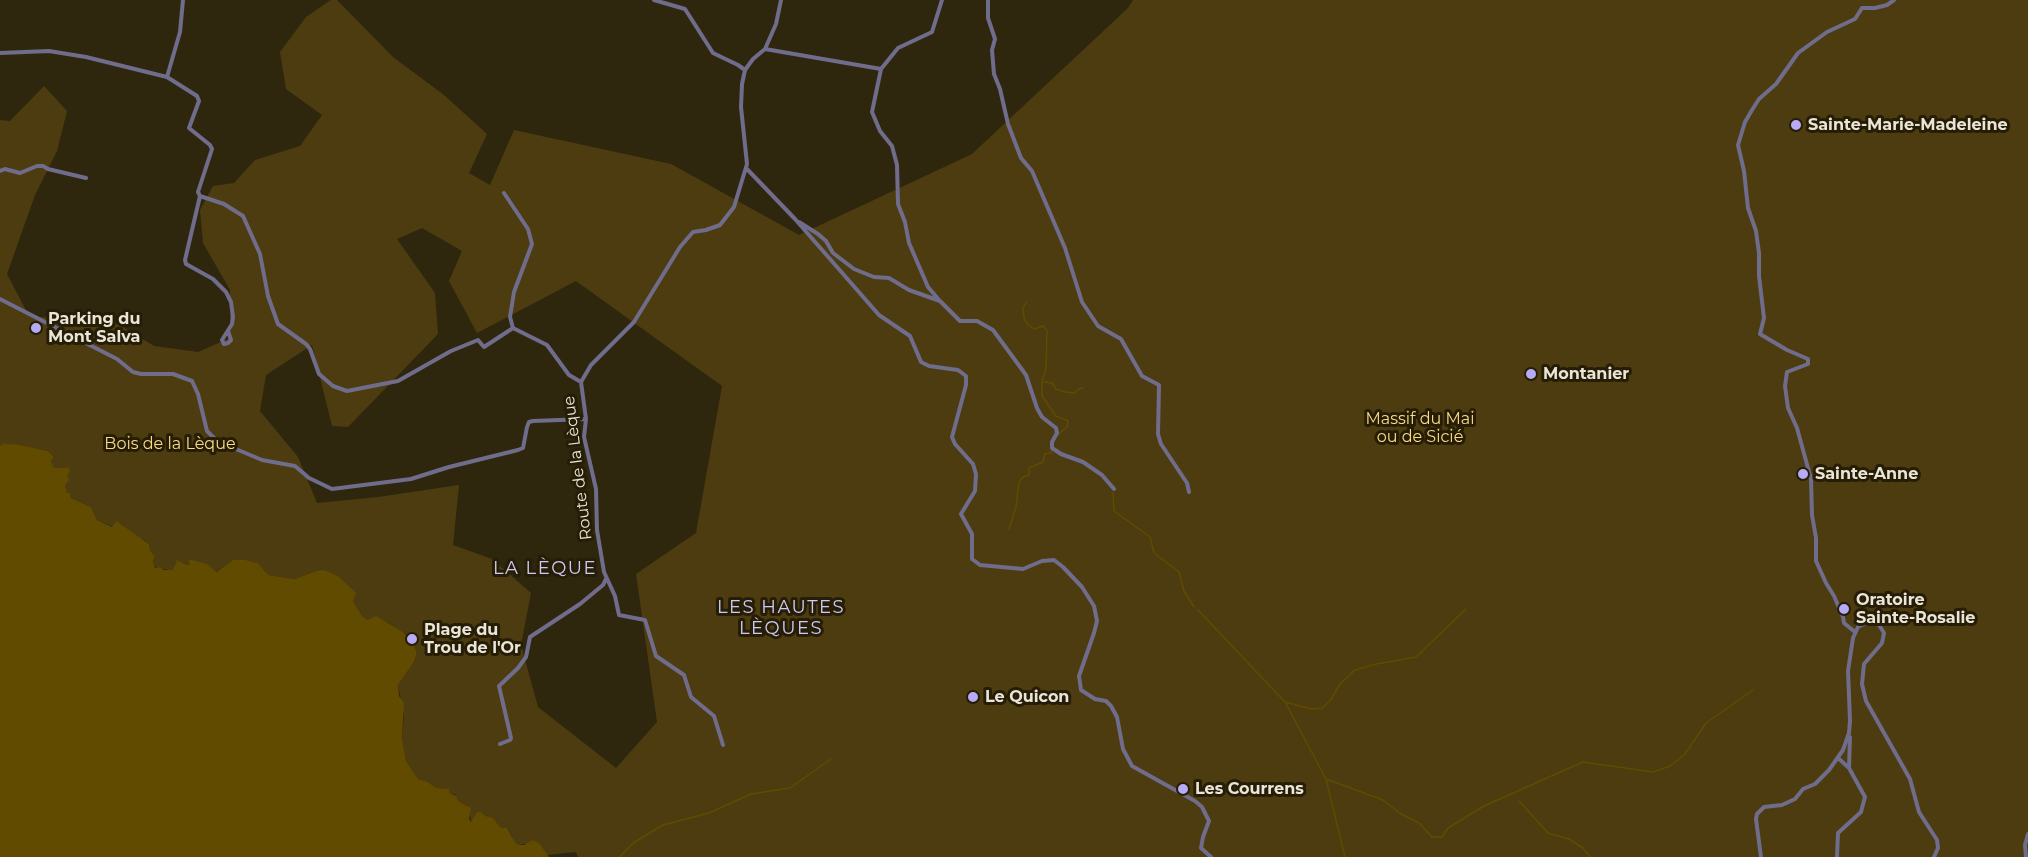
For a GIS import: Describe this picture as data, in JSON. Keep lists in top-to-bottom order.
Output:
{
  "streets": {
    "street": ["Route de la Lèque"]
  },
  "districts": ["LA LÈQUE", "LES HAUTES LÈQUES"],
  "parks": ["Massif du Mai ou de Sicié", "Bois de la Lèque"],
  "places": [
    "Sainte-Marie-Madeleine",
    "Parking du Mont Salva",
    "Montanier",
    "Sainte-Anne",
    "Oratoire Sainte-Rosalie",
    "Plage du Trou de l'Or",
    "Le Quicon",
    "Les Courrens"
  ]
}
